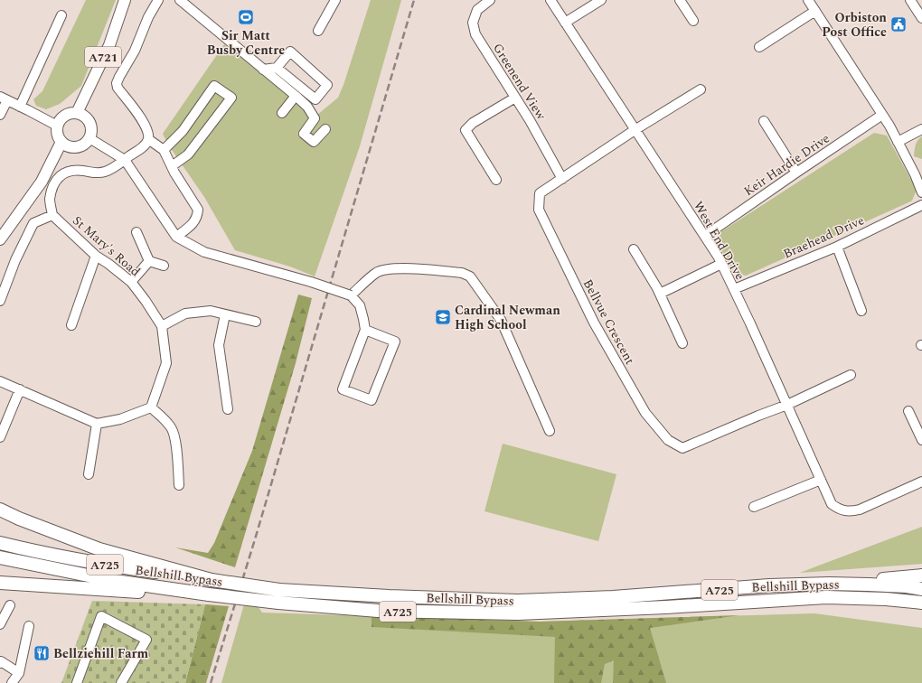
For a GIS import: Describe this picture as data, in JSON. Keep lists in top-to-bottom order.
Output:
{
  "streets": {
    "highway": ["A725", "Bellshill Bypass"],
    "main road": ["A721"],
    "street": [
      "Greenend View",
      "Keir Hardie Drive",
      "Braehead Drive",
      "West End Drive",
      "St Mary's Road",
      "Bellvue Crescent"
    ]
  },
  "crossings": [
    ["Greenend View", "Bellvue Crescent"],
    ["Keir Hardie Drive", "West End Drive"],
    ["Braehead Drive", "West End Drive"],
    ["West End Drive", "Bellvue Crescent"]
  ],
  "places": {
    "sports": ["Sir Matt Busby Centre"],
    "public building": ["Orbiston Post Office"],
    "school or university": ["Cardinal Newman High School"],
    "restaurant": ["Bellziehill Farm"]
  }
}
